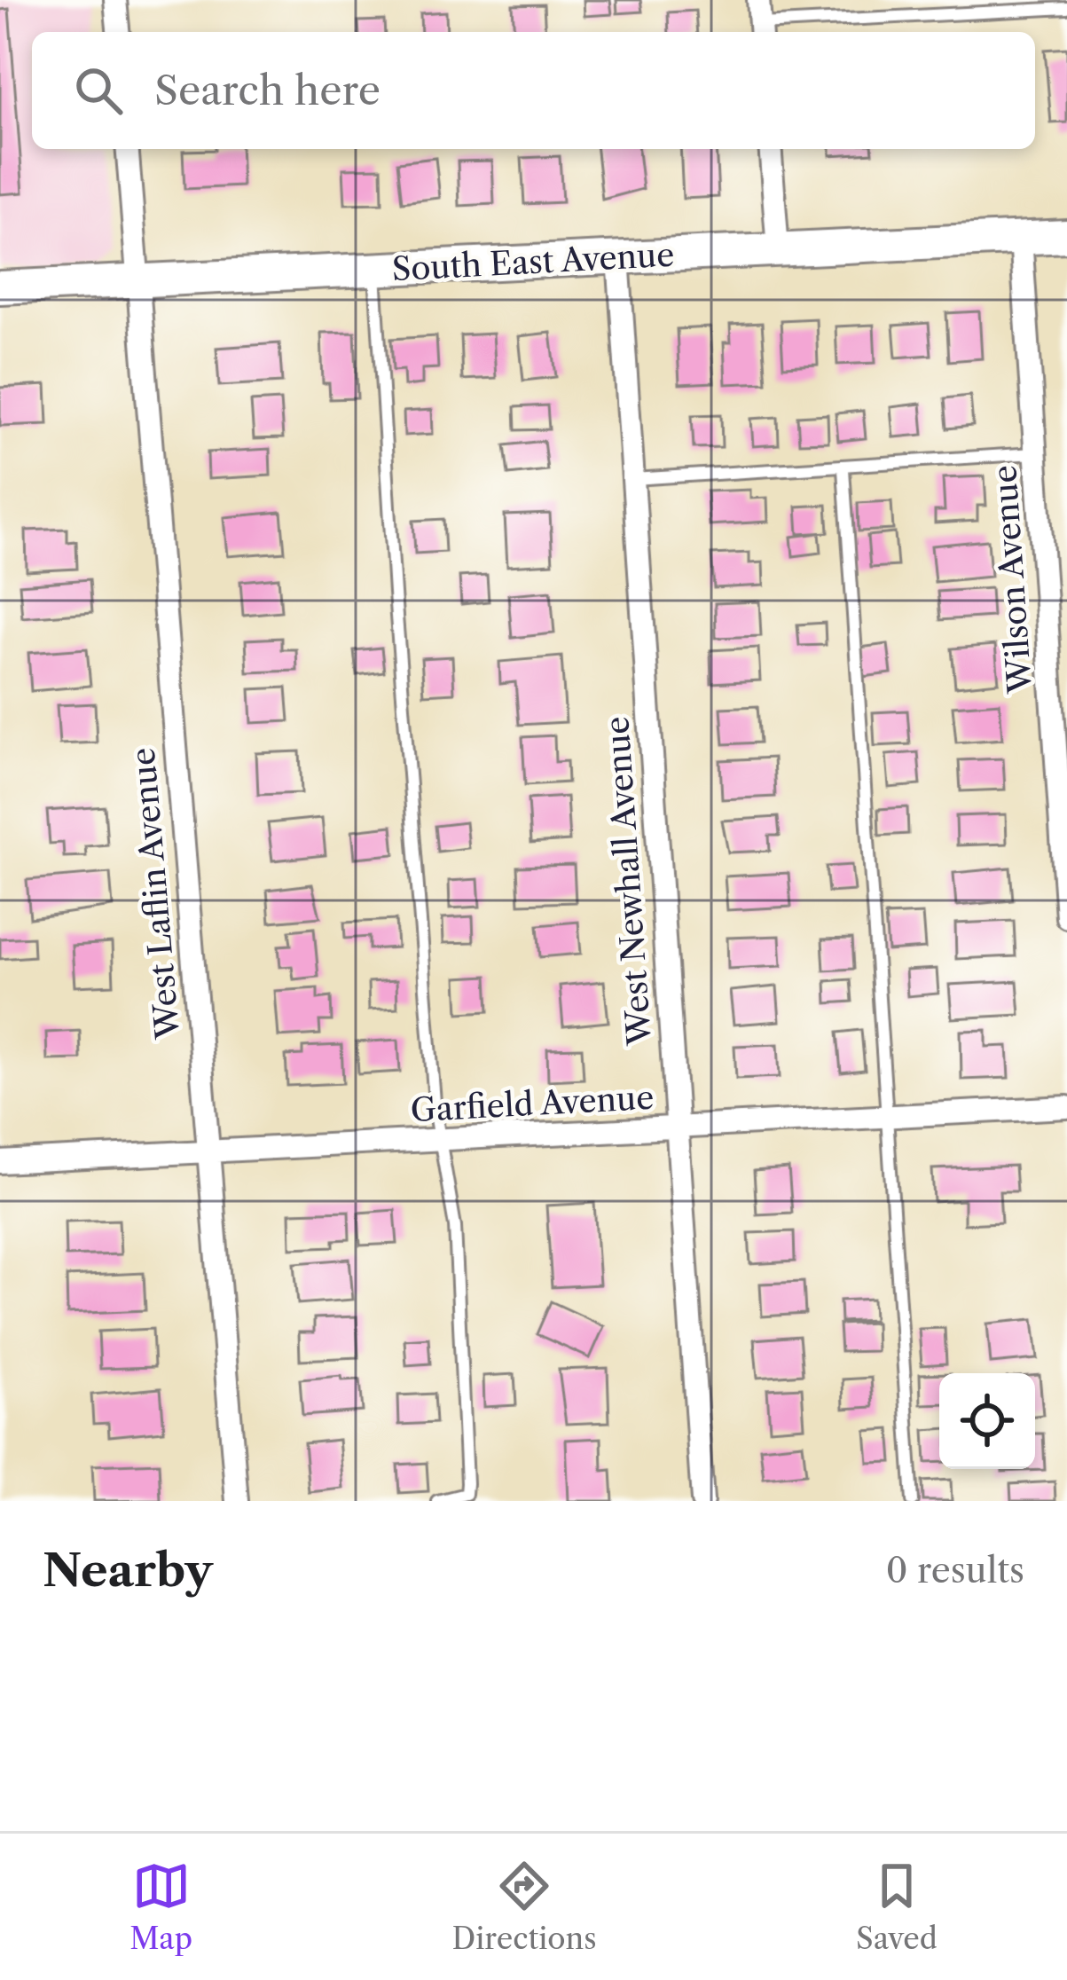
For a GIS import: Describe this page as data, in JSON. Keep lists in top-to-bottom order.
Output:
{
  "streets": {
    "main road": ["South East Avenue"],
    "street": [
      "Wilson Avenue",
      "West Newhall Avenue",
      "West Laflin Avenue",
      "Garfield Avenue"
    ]
  },
  "crossings": [
    ["South East Avenue", "Wilson Avenue"],
    ["South East Avenue", "West Newhall Avenue"],
    ["South East Avenue", "West Laflin Avenue"],
    ["West Newhall Avenue", "Garfield Avenue"],
    ["West Laflin Avenue", "Garfield Avenue"]
  ],
  "page": {
    "search": "Search here",
    "heading": ["Nearby", "0 results"],
    "nav": ["Map", "Directions", "Saved"]
  }
}
